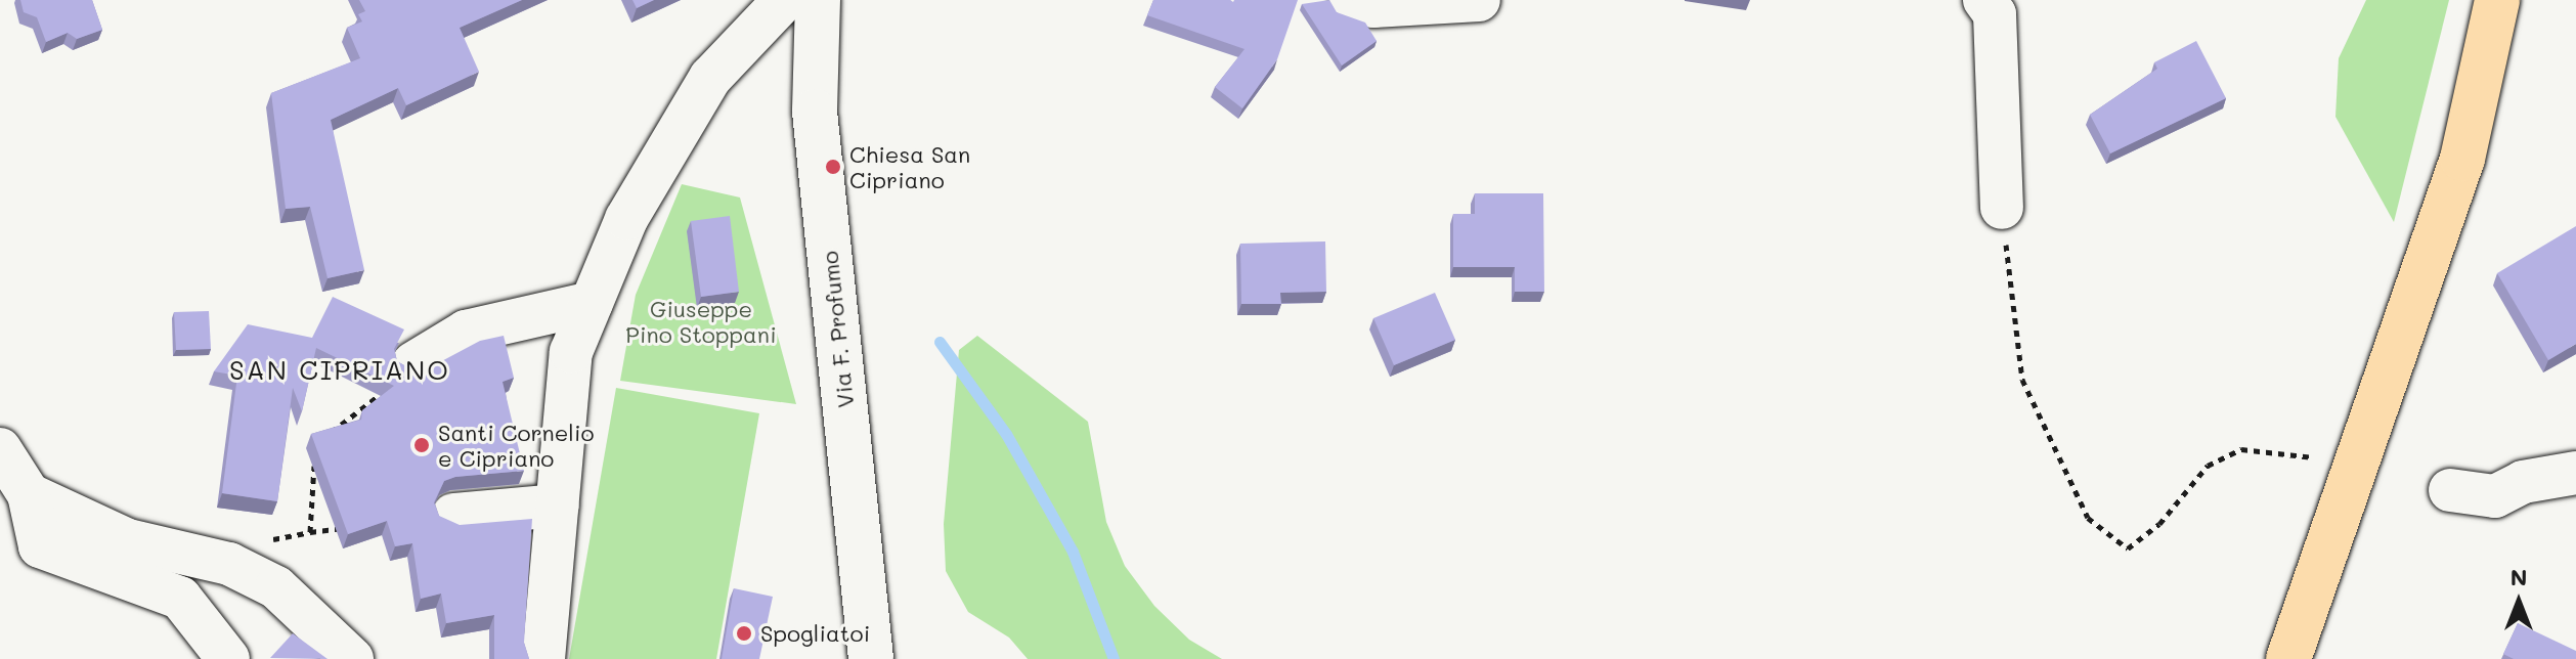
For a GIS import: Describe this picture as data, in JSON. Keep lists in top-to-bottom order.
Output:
{
  "streets": {
    "street": ["Via F. Profumo"]
  },
  "districts": ["SAN CIPRIANO"],
  "parks": ["Giuseppe Pino Stoppani"],
  "places": ["Chiesa San Cipriano", "Santi Cornelio e Cipriano", "Spogliatoi"],
  "north": "top"
}
